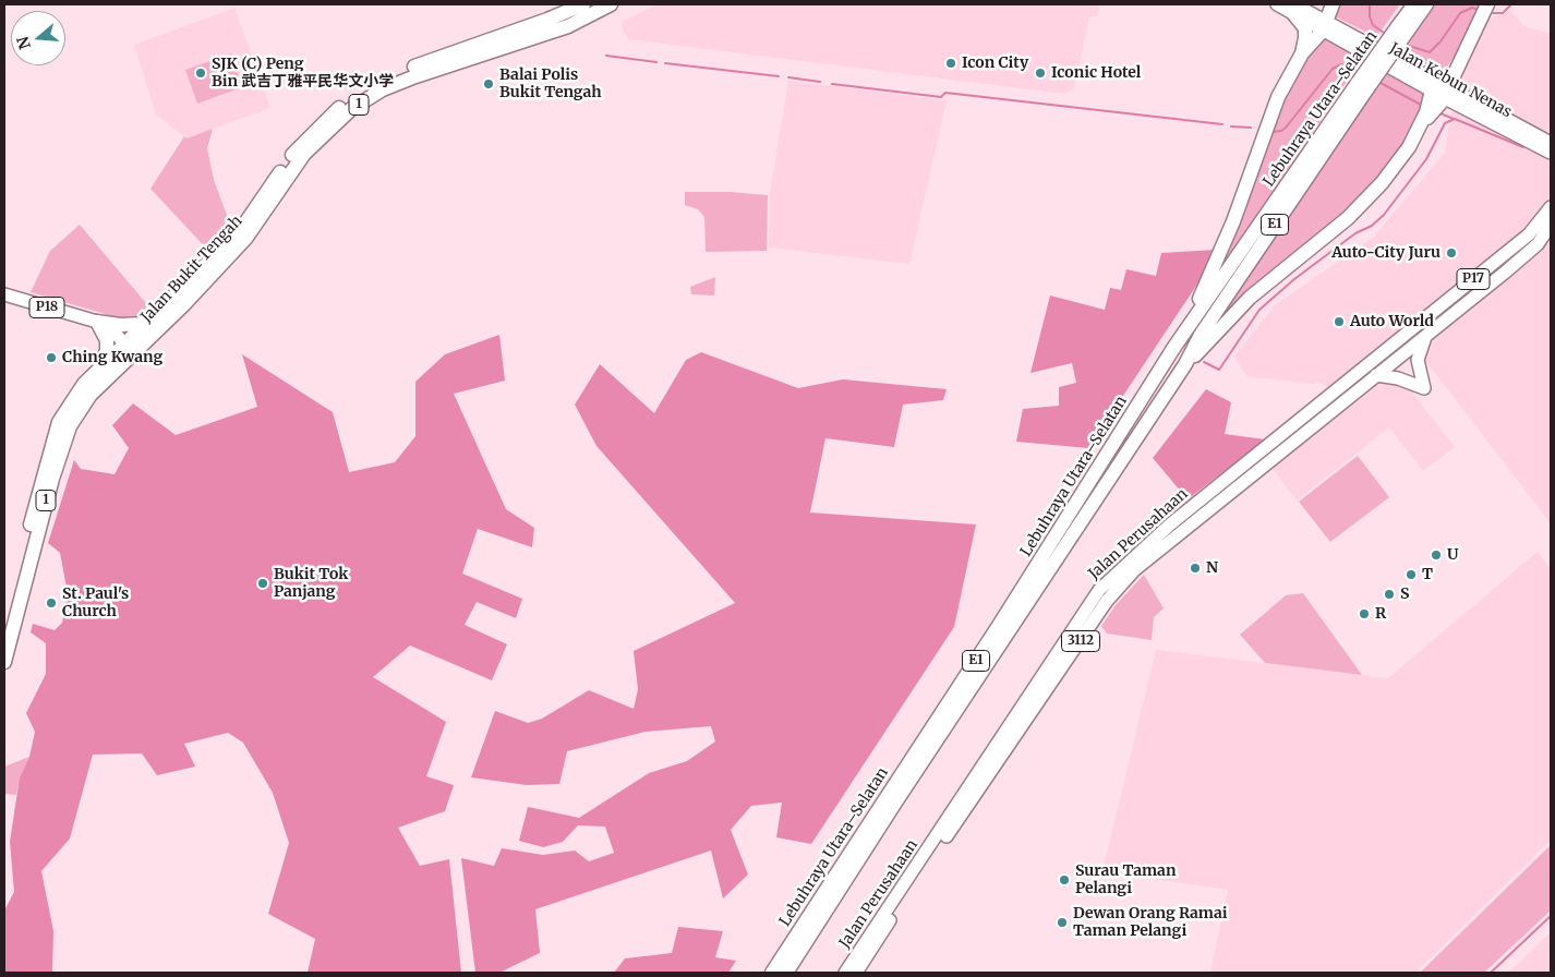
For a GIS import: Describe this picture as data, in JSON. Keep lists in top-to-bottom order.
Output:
{
  "streets": {
    "highway": [
      "1",
      "Lebuhraya Utara–Selatan",
      "E1",
      "Jalan Bukit Tengah"
    ],
    "main road": [
      "Jalan Kebun Nenas",
      "P17",
      "P18",
      "Jalan Perusahaan",
      "3112"
    ]
  },
  "crossings": [
    ["Jalan Bukit Tengah", "P18"]
  ],
  "places": [
    "Icon City",
    "SJK (C) Peng Bin 武吉丁雅平民华文小学",
    "Iconic Hotel",
    "Balai Polis Bukit Tengah",
    "Auto-City Juru",
    "Auto World",
    "Ching Kwang",
    "U",
    "N",
    "T",
    "Bukit Tok Panjang",
    "S",
    "St. Paul's Church",
    "R",
    "Surau Taman Pelangi",
    "Dewan Orang Ramai Taman Pelangi"
  ],
  "north": "left"
}
